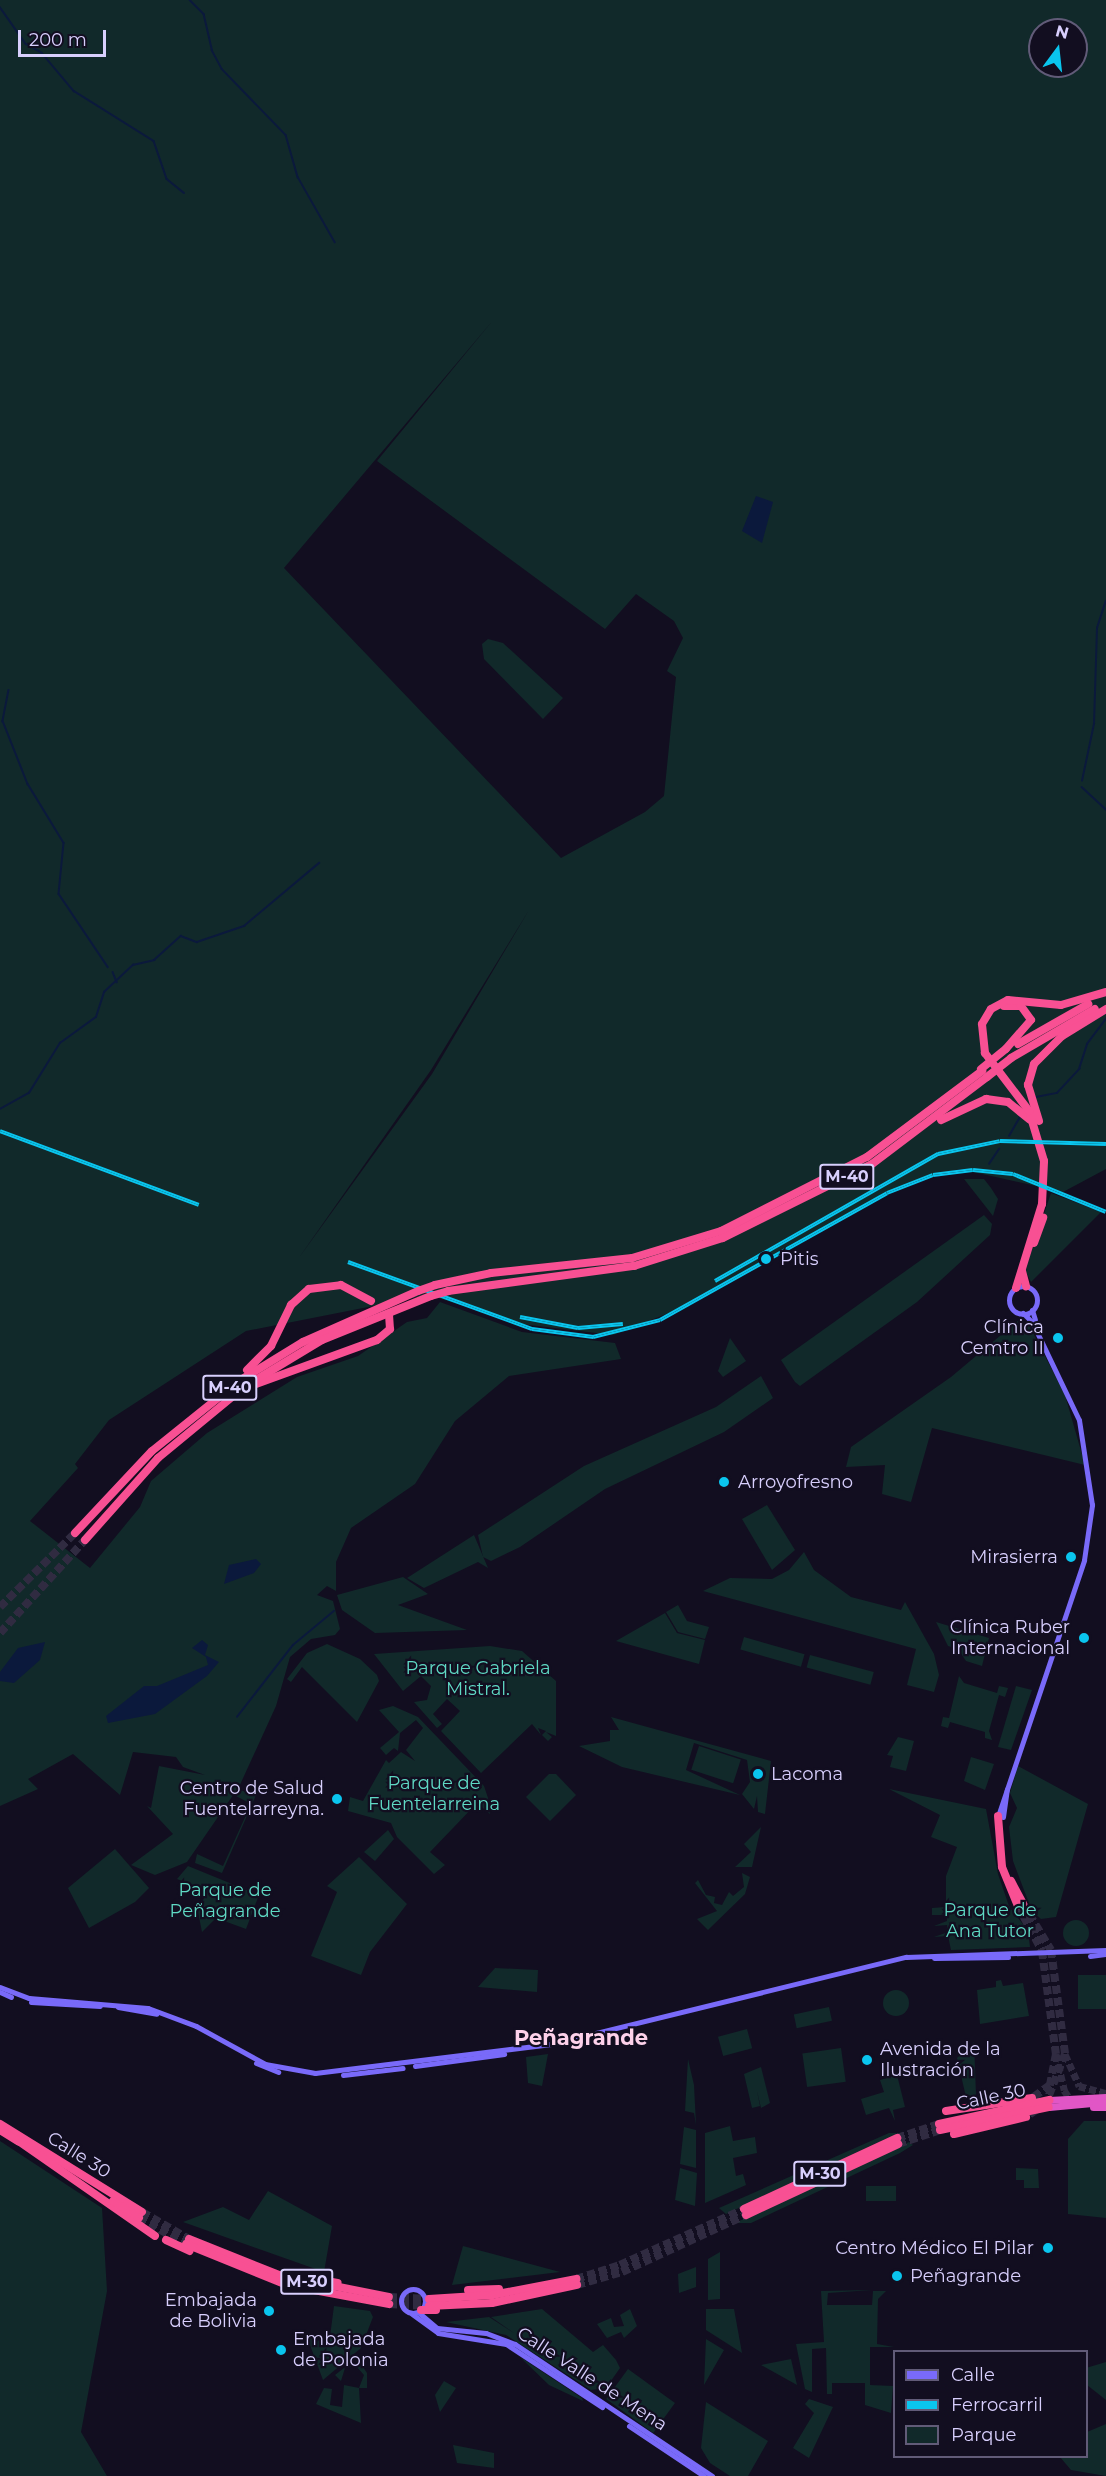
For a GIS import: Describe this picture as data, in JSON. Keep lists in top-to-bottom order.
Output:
{
  "streets": {
    "highway": ["M-40", "Calle 30", "M-30"],
    "main road": ["Calle Valle de Mena"]
  },
  "districts": ["Peñagrande"],
  "parks": [
    "Parque Gabriela Mistral.",
    "Parque de Fuentelarreina",
    "Parque de Peñagrande",
    "Parque de Ana Tutor"
  ],
  "places": [
    "Pitis",
    "Clínica Cemtro II",
    "Arroyofresno",
    "Mirasierra",
    "Clínica Ruber Internacional",
    "Lacoma",
    "Centro de Salud Fuentelarreyna.",
    "Avenida de la Ilustración",
    "Centro Médico El Pilar",
    "Peñagrande",
    "Embajada de Bolivia",
    "Embajada de Polonia"
  ],
  "legend": ["Calle", "Ferrocarril", "Parque"],
  "scale_bar": "200 m",
  "north": "top"
}
